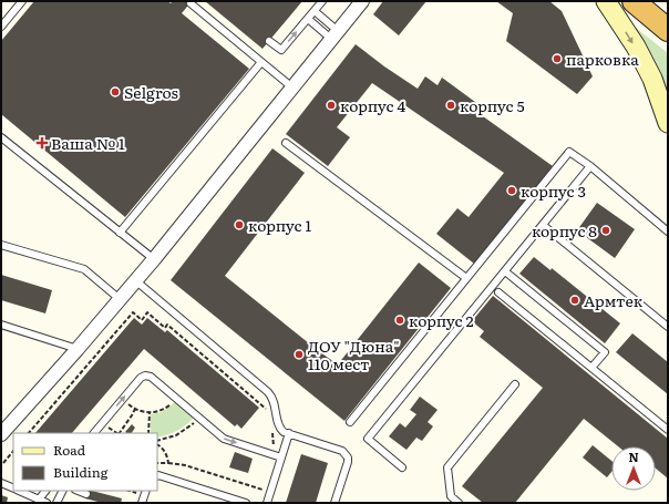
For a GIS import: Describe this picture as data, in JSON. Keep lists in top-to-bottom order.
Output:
{
  "places": {
    "other": [
      "парковка",
      "Selgros",
      "корпус 4",
      "корпус 5",
      "корпус 3",
      "корпус 1",
      "корпус 8",
      "Армтек",
      "корпус 2",
      "ДОУ \"Дюна\" 110 мест"
    ],
    "health": ["Ваша № 1"]
  },
  "legend": ["Road", "Building"],
  "north": "top"
}
